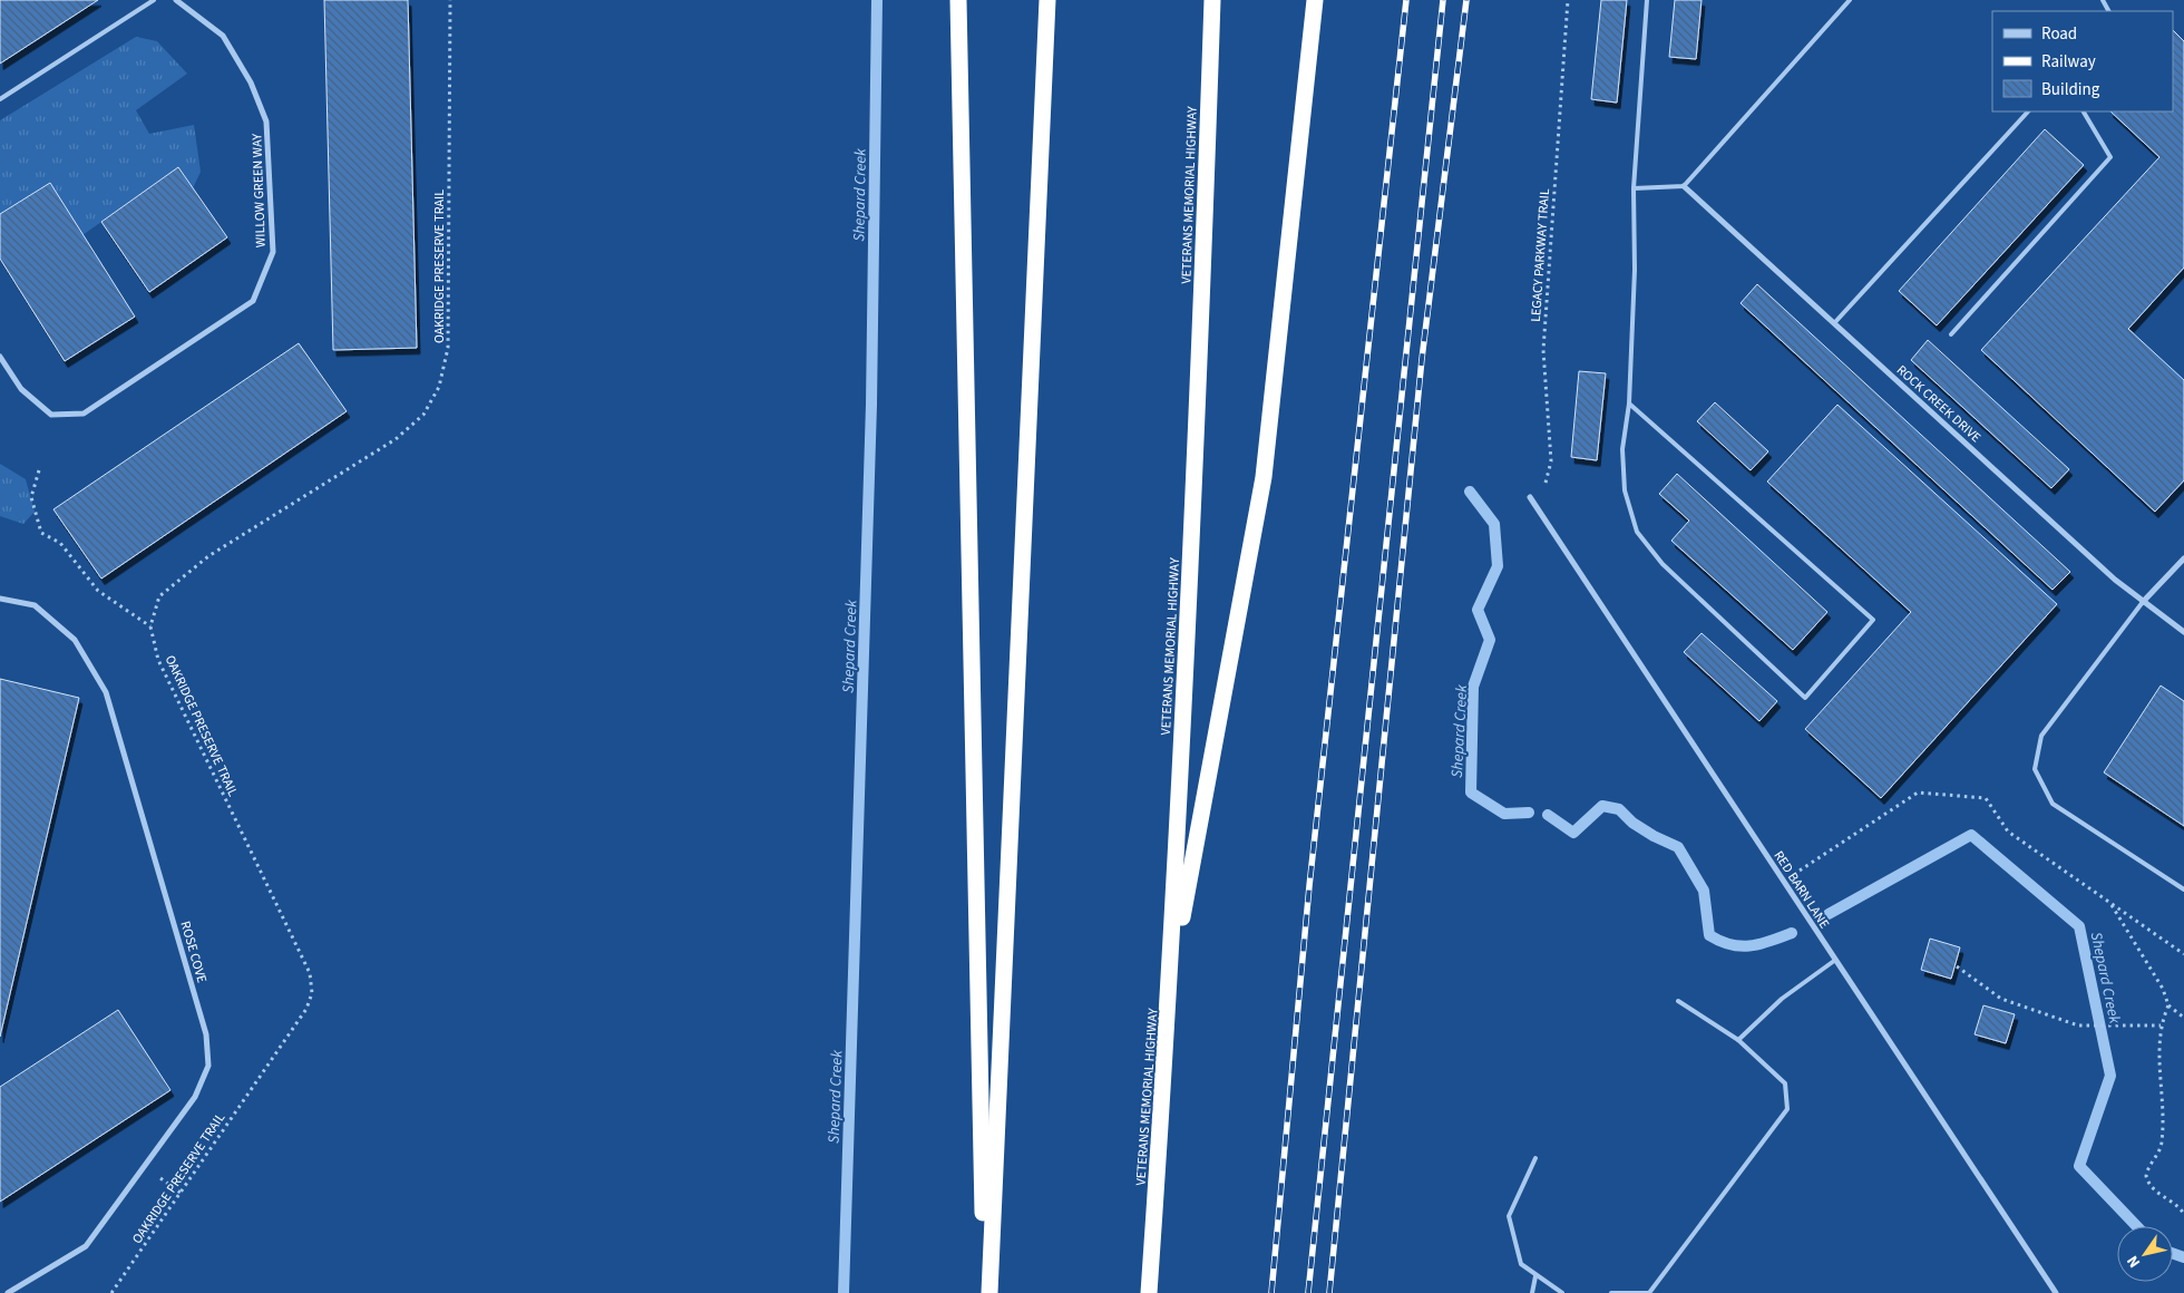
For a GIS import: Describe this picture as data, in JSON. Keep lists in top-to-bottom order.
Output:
{
  "streets": {
    "highway": ["VETERANS MEMORIAL HIGHWAY"],
    "street": [
      "WILLOW GREEN WAY",
      "ROCK CREEK DRIVE",
      "RED BARN LANE",
      "ROSE COVE"
    ],
    "path": ["LEGACY PARKWAY TRAIL", "OAKRIDGE PRESERVE TRAIL"]
  },
  "crossings": [
    ["LEGACY PARKWAY TRAIL", "RED BARN LANE"]
  ],
  "water": ["Shepard Creek"],
  "legend": ["Road", "Railway", "Building"],
  "north": "bottom left"
}
